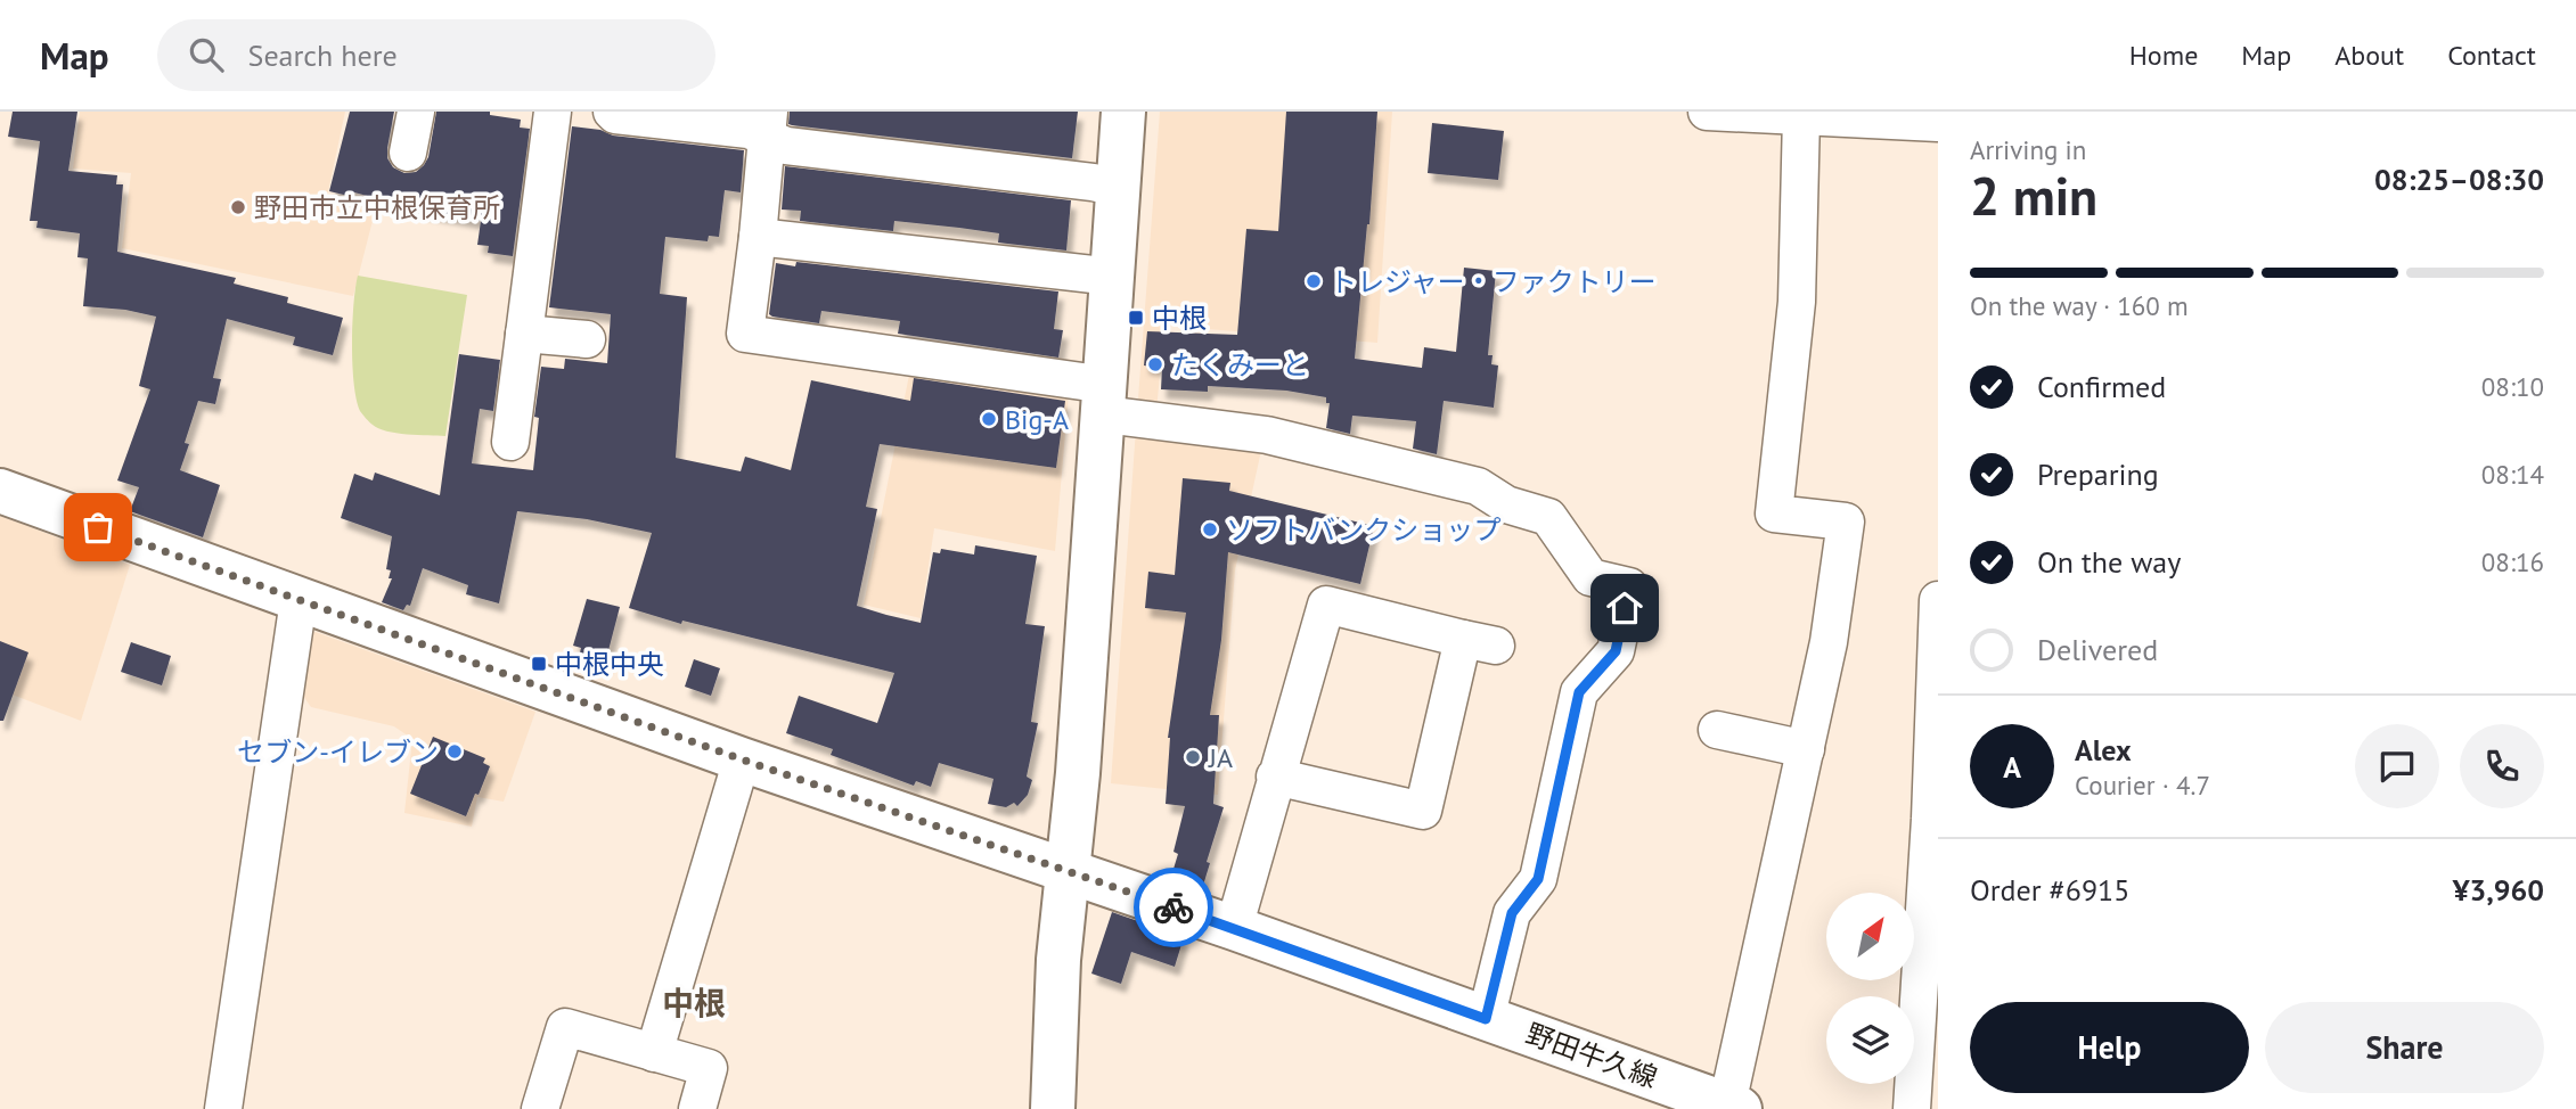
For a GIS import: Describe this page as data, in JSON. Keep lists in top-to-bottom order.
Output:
{
  "streets": {
    "main road": ["野田牛久線"]
  },
  "districts": ["中根"],
  "places": {
    "other": [
      "野田市立中根保育所",
      "トレジャー・ファクトリー",
      "たくみーと",
      "Big-A",
      "ソフトバンクショップ",
      "セブン-イレブン",
      "JA"
    ],
    "transit": ["中根", "中根中央"]
  },
  "north": "top right",
  "page": {
    "header": "Map",
    "search": "Search here",
    "nav": [
      "Home",
      "Map",
      "About",
      "Contact"
    ],
    "heading": ["2 min", "Arriving in", "08:25–08:30"],
    "panel": [
      "Alex",
      "Courier · 4.7",
      "Order #6915",
      "¥3,960"
    ],
    "bar": "On the way · 160 m",
    "list": [
      ["Confirmed", "08:10"],
      ["Preparing", "08:14"],
      ["On the way", "08:16"],
      "Delivered"
    ],
    "round": "A",
    "buttons": ["Help", "Share"]
  }
}
